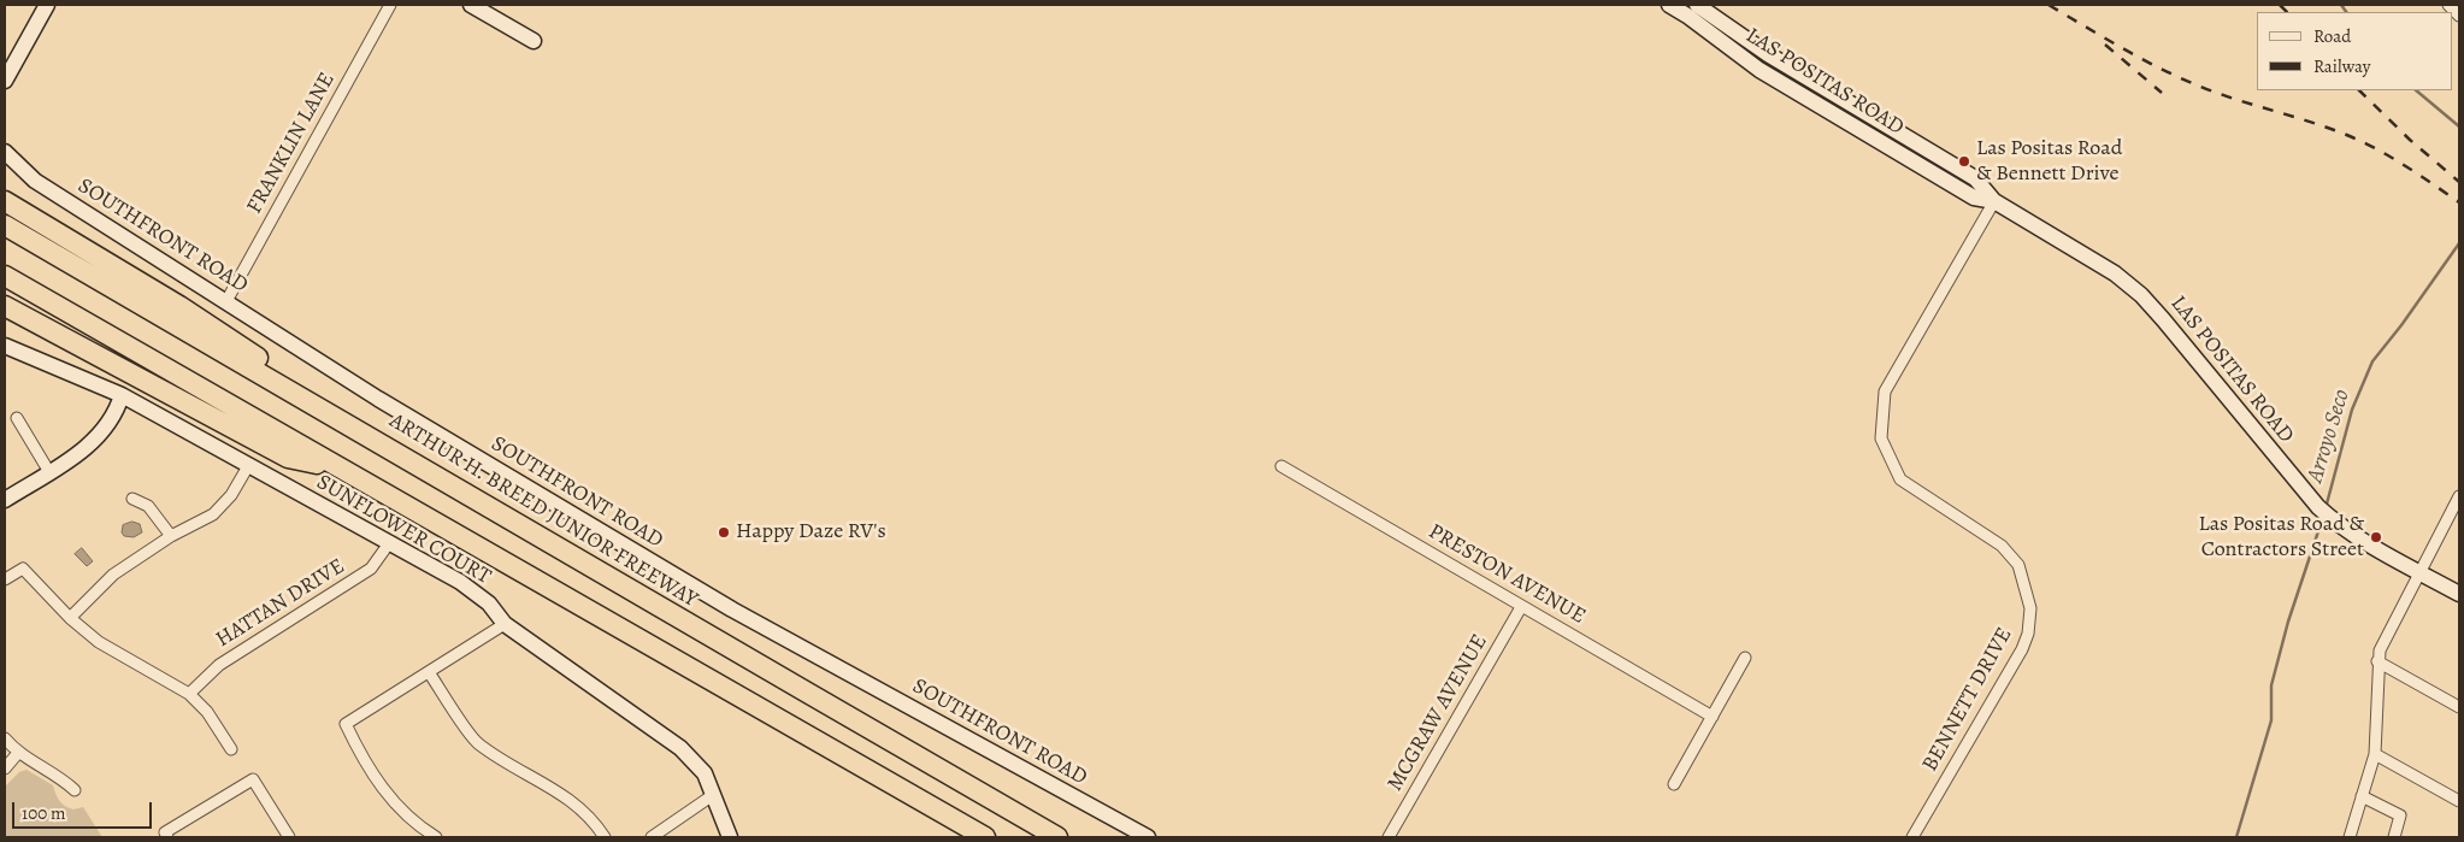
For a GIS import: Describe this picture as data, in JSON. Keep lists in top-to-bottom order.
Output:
{
  "streets": {
    "highway": ["ARTHUR H. BREED JUNIOR FREEWAY"],
    "street": [
      "LAS POSITAS ROAD",
      "FRANKLIN LANE",
      "SOUTHFRONT ROAD",
      "SUNFLOWER COURT",
      "PRESTON AVENUE",
      "HATTAN DRIVE",
      "BENNETT DRIVE",
      "MCGRAW AVENUE"
    ]
  },
  "crossings": [
    ["LAS POSITAS ROAD", "BENNETT DRIVE"],
    ["FRANKLIN LANE", "SOUTHFRONT ROAD"],
    ["SUNFLOWER COURT", "HATTAN DRIVE"],
    ["PRESTON AVENUE", "MCGRAW AVENUE"]
  ],
  "water": ["Arroyo Seco"],
  "places": ["Las Positas Road & Bennett Drive", "Happy Daze RV's", "Las Positas Road & Contractors Street"],
  "legend": ["Road", "Railway"],
  "scale_bar": "100 m"
}
